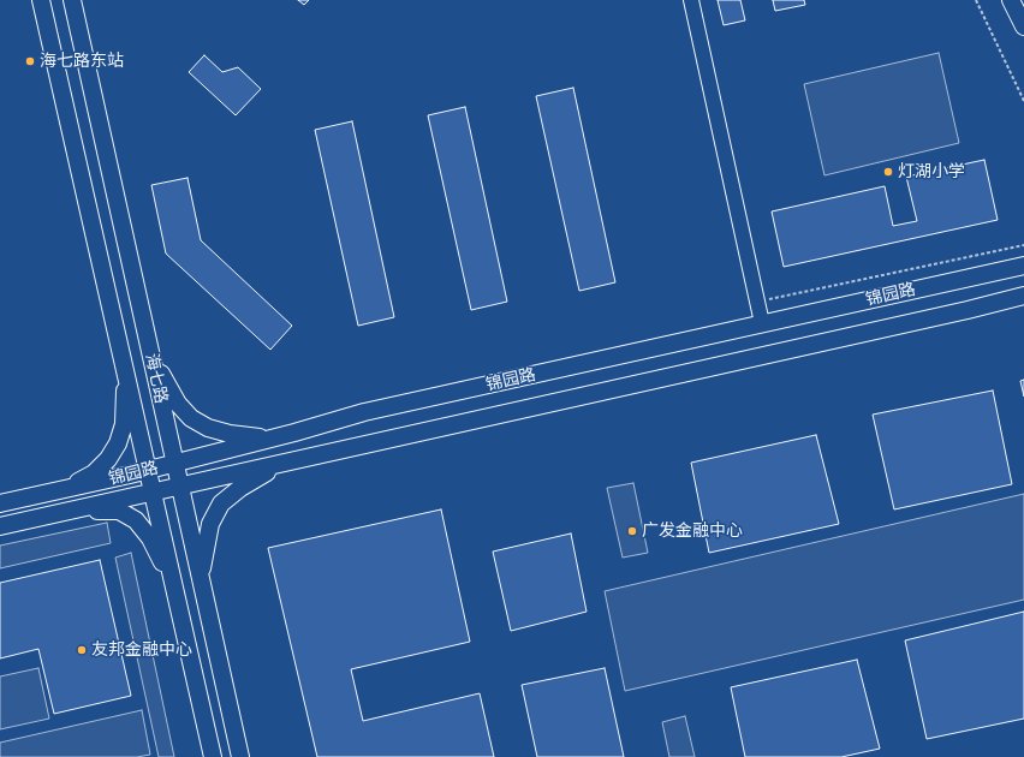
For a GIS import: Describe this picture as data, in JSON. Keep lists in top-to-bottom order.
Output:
{
  "streets": {
    "main road": ["锦园路", "海七路"]
  },
  "crossings": [
    ["锦园路", "海七路"]
  ],
  "places": [
    "海七路东站",
    "灯湖小学",
    "广发金融中心",
    "友邦金融中心"
  ]
}
